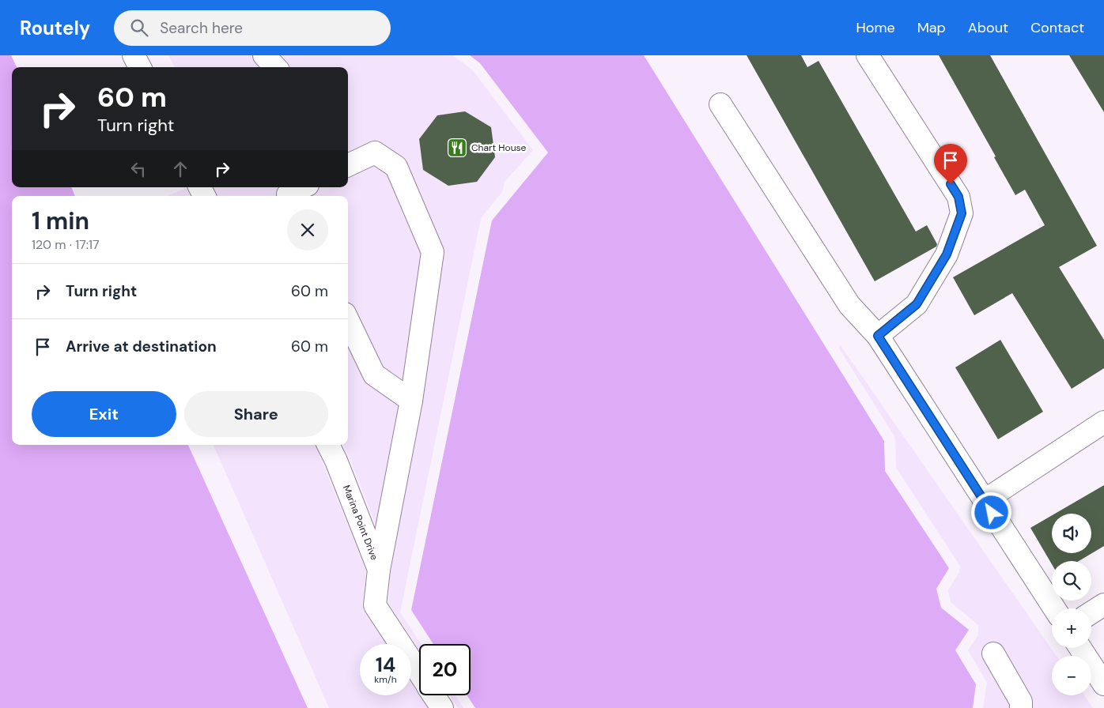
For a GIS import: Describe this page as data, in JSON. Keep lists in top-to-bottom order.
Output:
{
  "streets": {
    "street": ["Marina Point Drive"]
  },
  "places": {
    "restaurant": ["Chart House"]
  },
  "page": {
    "header": "Routely",
    "search": "Search here",
    "nav": [
      "Home",
      "Map",
      "About",
      "Contact"
    ],
    "turn": ["60 m", "Turn right"],
    "heading": ["1 min", "120 m · 17:17"],
    "list": [
      {
        "name": "Turn right",
        "value": "60 m"
      },
      {
        "name": "Arrive at destination",
        "value": "60 m"
      }
    ],
    "buttons": ["Exit", "Share"],
    "map_buttons": ["+", "−"],
    "speed": "14 km/h",
    "limit": "20"
  }
}
